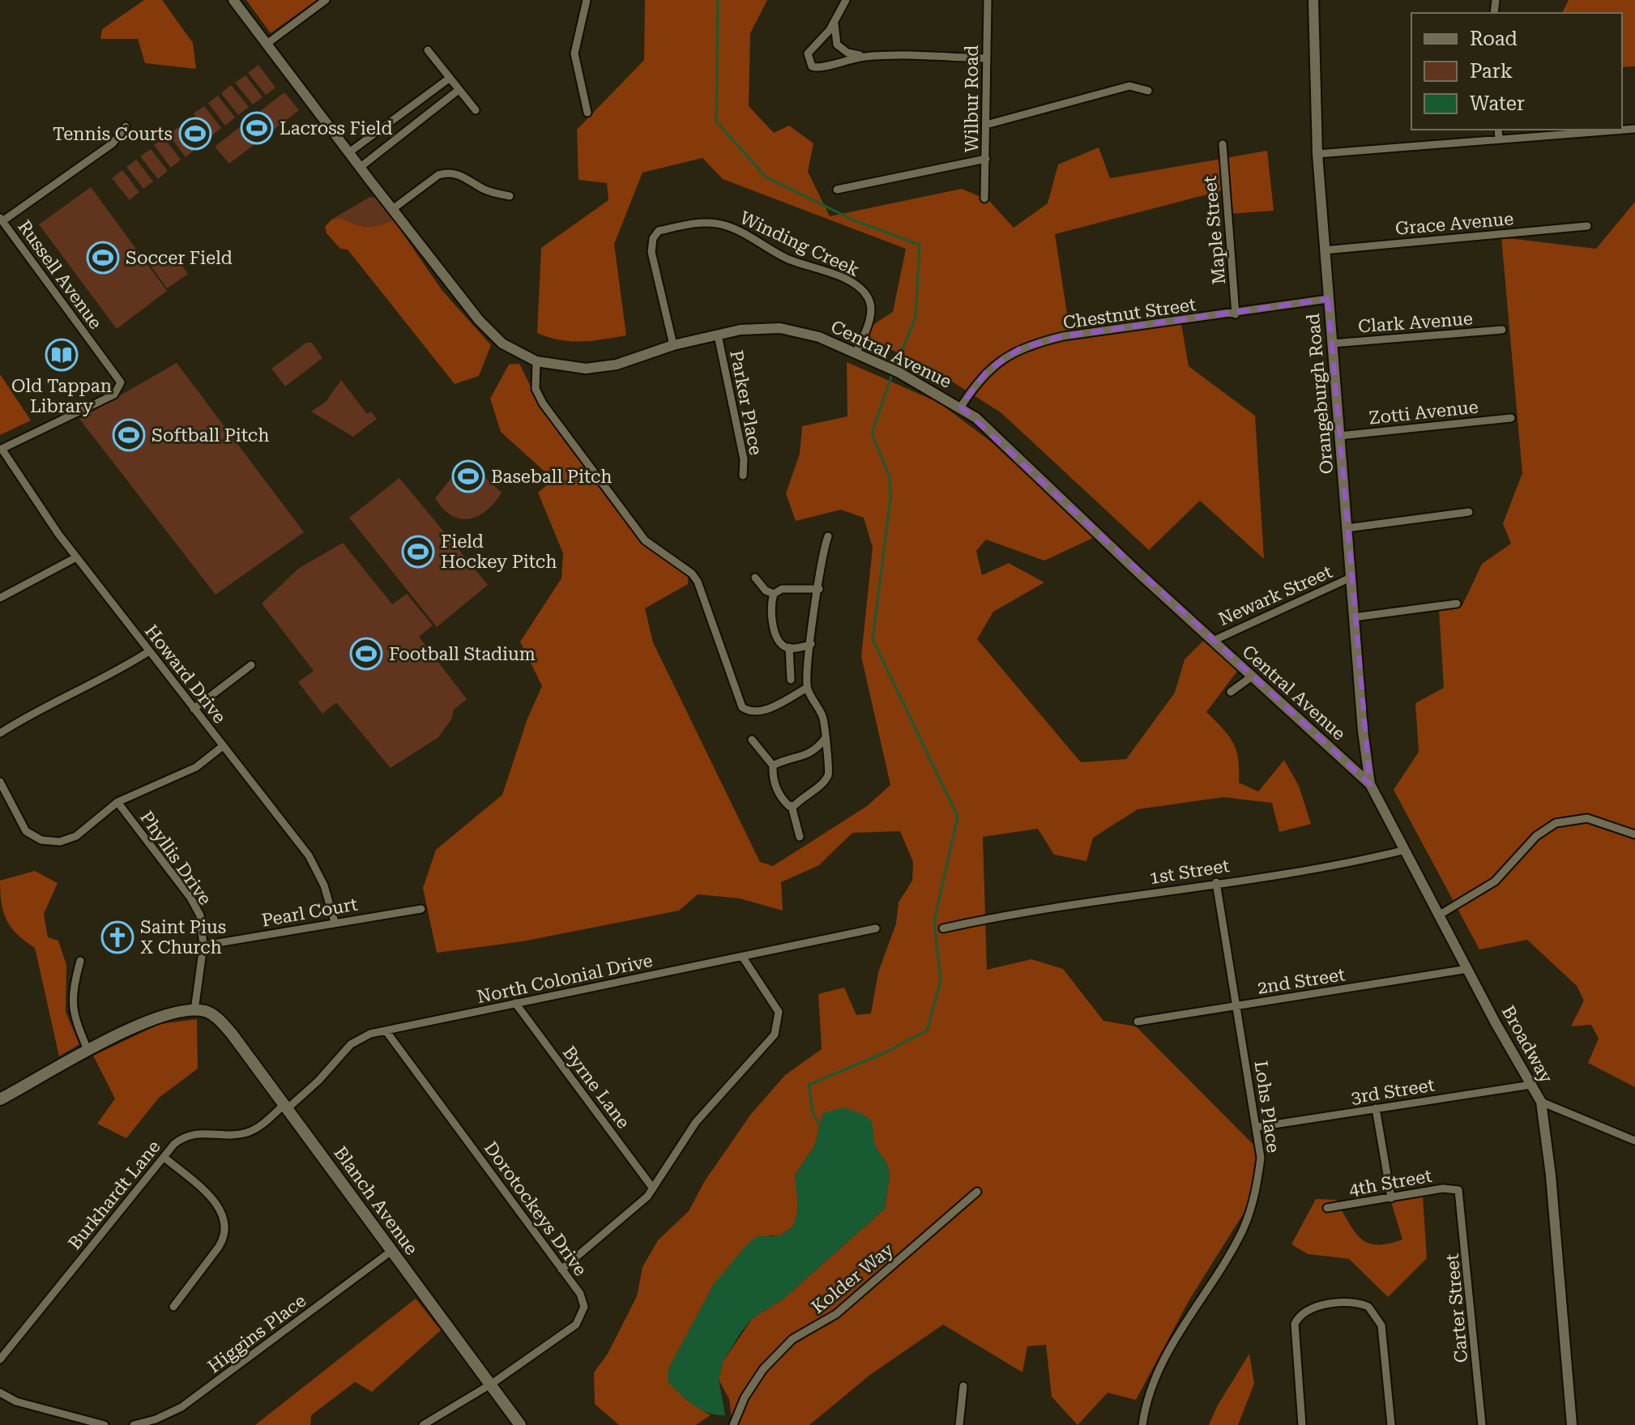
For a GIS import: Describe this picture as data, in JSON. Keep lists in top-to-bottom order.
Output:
{
  "streets": {
    "main road": ["Blanch Avenue"],
    "street": [
      "Wilbur Road",
      "Grace Avenue",
      "Maple Street",
      "Winding Creek",
      "Russell Avenue",
      "Chestnut Street",
      "Clark Avenue",
      "Central Avenue",
      "Orangeburgh Road",
      "Parker Place",
      "Zotti Avenue",
      "Newark Street",
      "Howard Drive",
      "Phyllis Drive",
      "1st Street",
      "Pearl Court",
      "North Colonial Drive",
      "2nd Street",
      "Broadway",
      "Byrne Lane",
      "3rd Street",
      "Lohs Place",
      "4th Street",
      "Burkhardt Lane",
      "Dorotockeys Drive",
      "Kolder Way",
      "Carter Street",
      "Higgins Place"
    ]
  },
  "crossings": [
    ["Grace Avenue", "Orangeburgh Road"],
    ["Maple Street", "Chestnut Street"],
    ["Winding Creek", "Central Avenue"],
    ["Russell Avenue", "Howard Drive"],
    ["Chestnut Street", "Central Avenue"],
    ["Chestnut Street", "Orangeburgh Road"],
    ["Clark Avenue", "Orangeburgh Road"],
    ["Central Avenue", "Orangeburgh Road"],
    ["Central Avenue", "Parker Place"],
    ["Central Avenue", "Newark Street"],
    ["Central Avenue", "Broadway"],
    ["Orangeburgh Road", "Zotti Avenue"],
    ["Orangeburgh Road", "Newark Street"],
    ["Orangeburgh Road", "Broadway"],
    ["Howard Drive", "Pearl Court"],
    ["Phyllis Drive", "Pearl Court"],
    ["Phyllis Drive", "Blanch Avenue"],
    ["1st Street", "Broadway"],
    ["1st Street", "Lohs Place"],
    ["North Colonial Drive", "Byrne Lane"],
    ["North Colonial Drive", "Burkhardt Lane"],
    ["North Colonial Drive", "Blanch Avenue"],
    ["North Colonial Drive", "Dorotockeys Drive"],
    ["2nd Street", "Broadway"],
    ["2nd Street", "Lohs Place"],
    ["Broadway", "3rd Street"],
    ["3rd Street", "Lohs Place"],
    ["4th Street", "Carter Street"],
    ["Burkhardt Lane", "Blanch Avenue"],
    ["Blanch Avenue", "Dorotockeys Drive"],
    ["Blanch Avenue", "Higgins Place"]
  ],
  "places": {
    "sports": [
      "Lacross Field",
      "Tennis Courts",
      "Soccer Field",
      "Softball Pitch",
      "Baseball Pitch",
      "Field Hockey Pitch",
      "Football Stadium"
    ],
    "library": ["Old Tappan Library"],
    "church": ["Saint Pius X Church"]
  },
  "legend": ["Road", "Park", "Water"]
}
